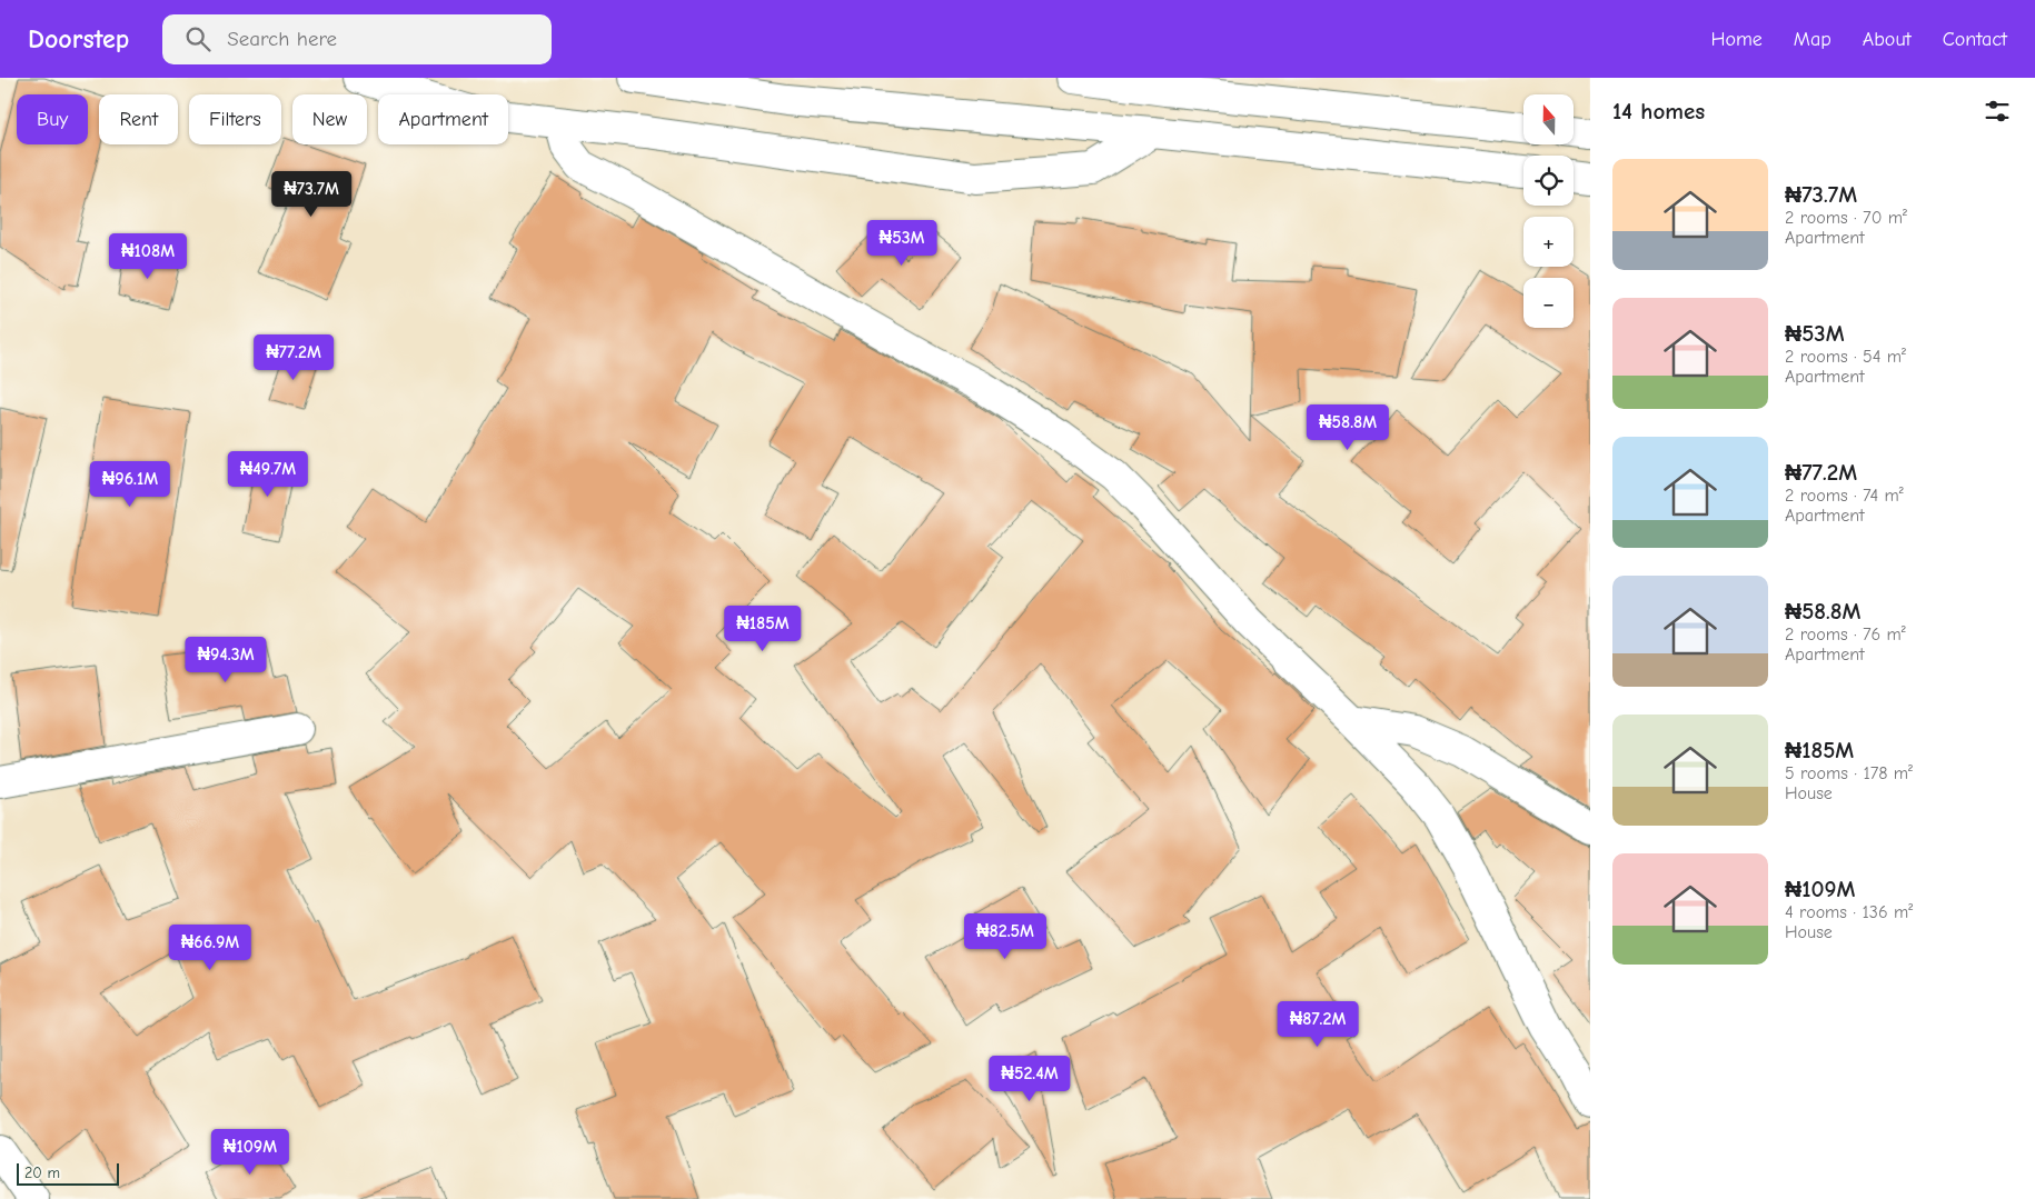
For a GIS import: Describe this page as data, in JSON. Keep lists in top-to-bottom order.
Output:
{
  "scale_bar": "20 m",
  "north": "top",
  "page": {
    "header": "Doorstep",
    "search": "Search here",
    "nav": [
      "Home",
      "Map",
      "About",
      "Contact"
    ],
    "heading": "14 homes",
    "map_buttons": ["+", "−"],
    "chip": [
      "Buy",
      "Rent",
      "Filters",
      "New",
      "Apartment"
    ],
    "list": [
      {
        "name": "₦73.7M",
        "note": "2 rooms · 70 m² · Apartment"
      },
      {
        "name": "₦53M",
        "note": "2 rooms · 54 m² · Apartment"
      },
      {
        "name": "₦77.2M",
        "note": "2 rooms · 74 m² · Apartment"
      },
      {
        "name": "₦58.8M",
        "note": "2 rooms · 76 m² · Apartment"
      },
      {
        "name": "₦185M",
        "note": "5 rooms · 178 m² · House"
      },
      {
        "name": "₦109M",
        "note": "4 rooms · 136 m² · House"
      }
    ],
    "price": [
      "₦73.7M",
      "₦53M",
      "₦108M",
      "₦77.2M",
      "₦58.8M",
      "₦49.7M",
      "₦96.1M",
      "₦185M",
      "₦94.3M",
      "₦82.5M",
      "₦66.9M",
      "₦87.2M",
      "₦52.4M",
      "₦109M"
    ],
    "scale": "20 m"
  }
}
